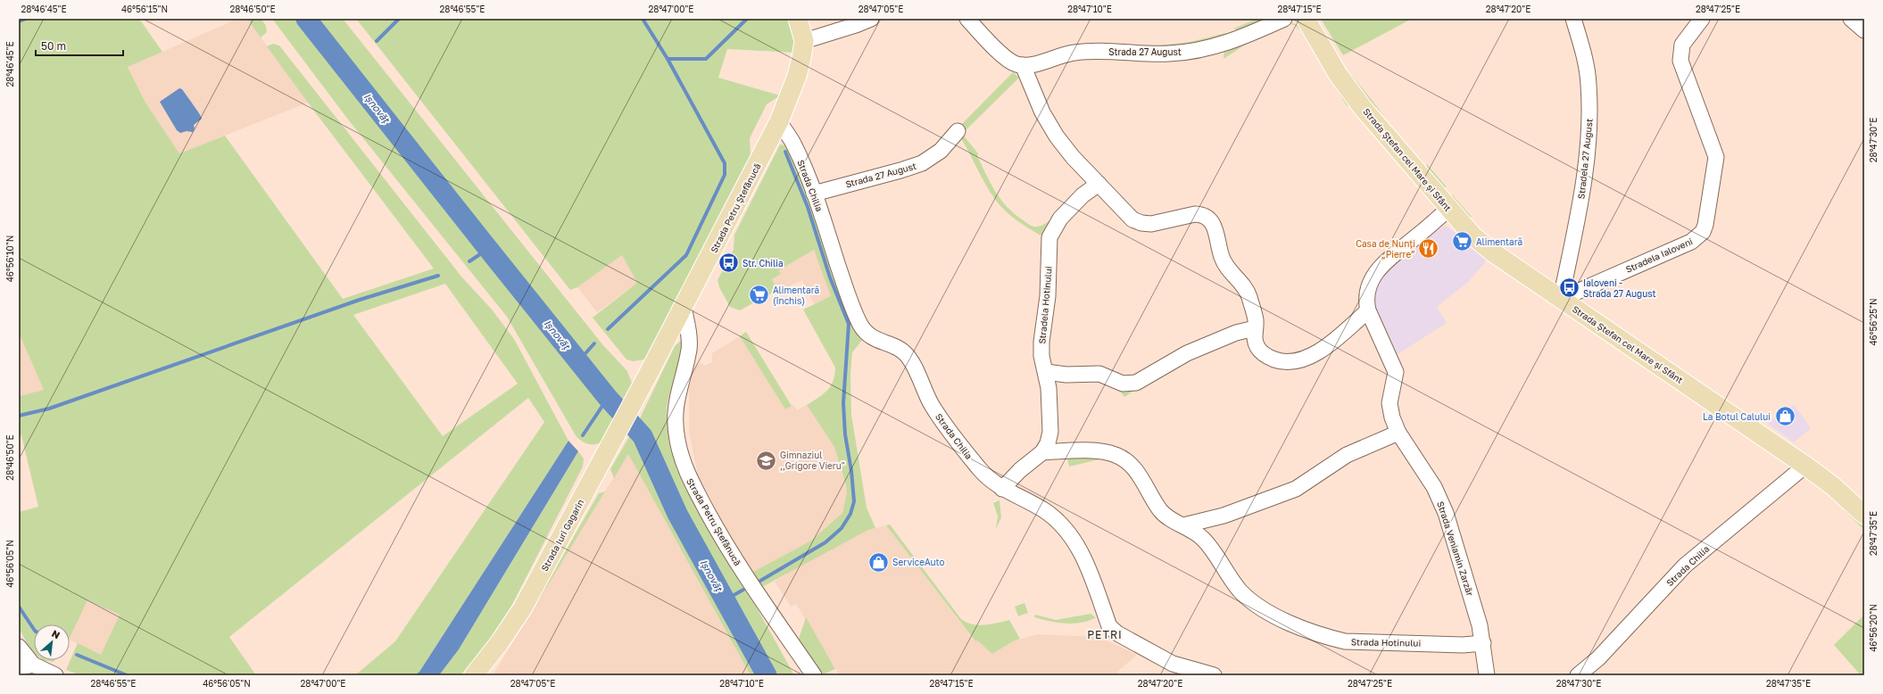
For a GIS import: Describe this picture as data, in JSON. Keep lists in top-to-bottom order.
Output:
{
  "streets": {
    "main road": ["Strada Ștefan cel Mare și Sfânt", "Strada Petru Ștefănucă", "Strada Iuri Gagarin"],
    "street": [
      "Strada 27 August",
      "Stradela 27 August",
      "Strada Chilia",
      "Stradela Ialoveni",
      "Stradela Hotinului",
      "Strada Petru Ştefănucă",
      "Strada Veniamin Zarzăr",
      "Strada Hotinului"
    ]
  },
  "crossings": [
    ["Strada 27 August", "Strada Chilia"],
    ["Stradela 27 August", "Strada Ștefan cel Mare și Sfânt"],
    ["Stradela 27 August", "Stradela Ialoveni"],
    ["Strada Ștefan cel Mare și Sfânt", "Strada Chilia"],
    ["Strada Ștefan cel Mare și Sfânt", "Stradela Ialoveni"],
    ["Strada Chilia", "Strada Petru Ștefănucă"],
    ["Strada Petru Ștefănucă", "Strada Petru Ştefănucă"],
    ["Strada Petru Ștefănucă", "Strada Iuri Gagarin"],
    ["Strada Veniamin Zarzăr", "Strada Hotinului"]
  ],
  "districts": ["PETRI"],
  "water": ["Ișnovăț"],
  "places": {
    "supermarket": ["Alimentară", "Alimentară (închis)"],
    "restaurant": ["Casa de Nunți „Pierre”"],
    "bus stop": ["Str. Chilia", "Ialoveni - Strada 27 August"],
    "shop": ["La Botul Calului", "ServiceAuto"],
    "school or university": ["Gimnaziul ,,Grigore Vieru\""]
  },
  "scale_bar": "50 m",
  "north": "top right",
  "coordinates": [
    "28°46'45\"E",
    "46°56'15\"N",
    "28°46'50\"E",
    "28°46'55\"E",
    "28°47'00\"E",
    "28°47'05\"E",
    "28°47'10\"E",
    "28°47'15\"E",
    "28°47'20\"E",
    "28°47'25\"E",
    "28°47'30\"E",
    "46°56'10\"N",
    "46°56'25\"N",
    "28°47'35\"E",
    "46°56'05\"N",
    "46°56'20\"N"
  ]
}
